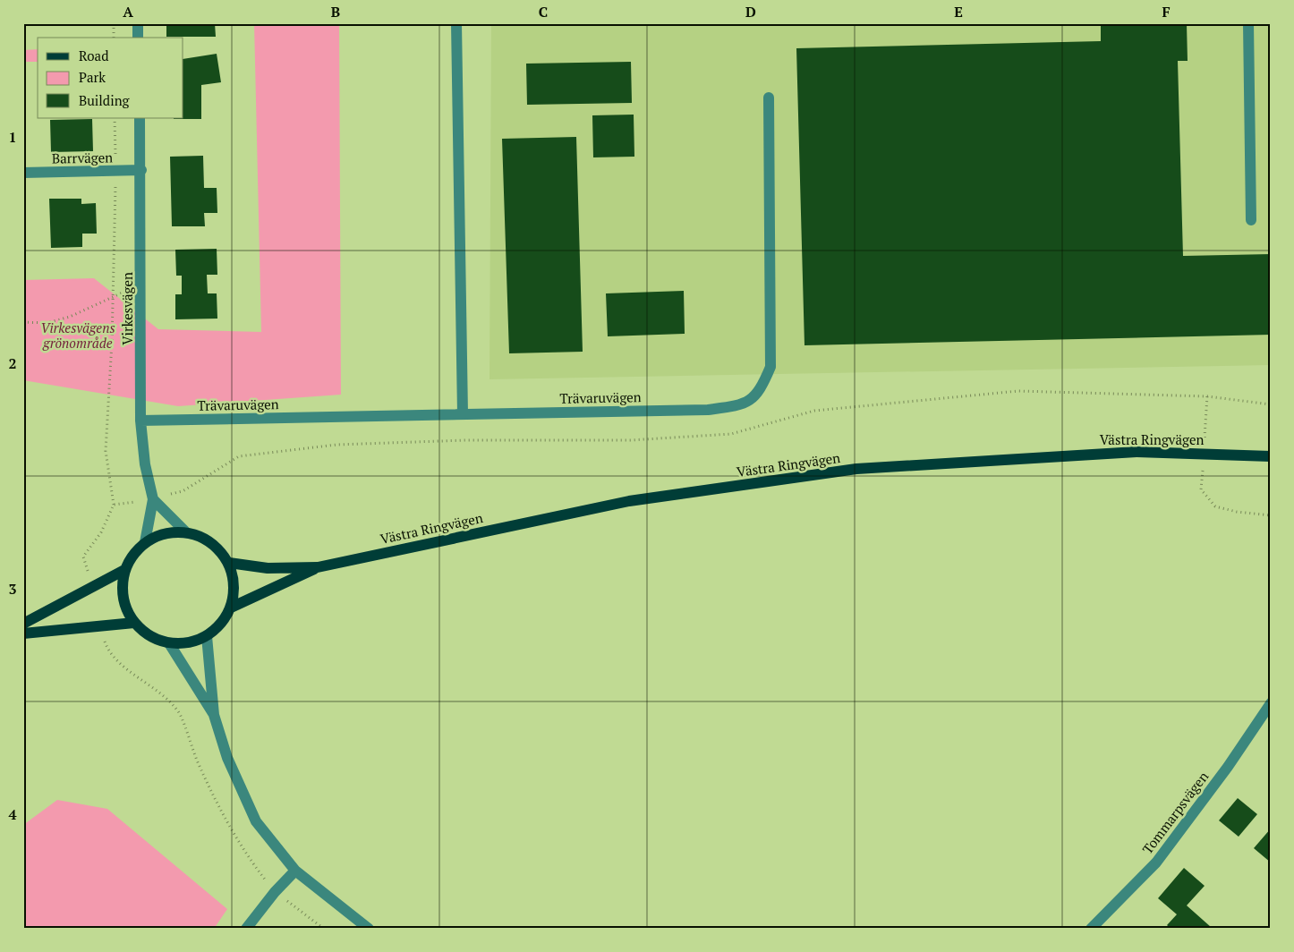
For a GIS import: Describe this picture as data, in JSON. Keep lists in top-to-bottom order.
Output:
{
  "streets": {
    "main road": ["Västra Ringvägen"],
    "street": [
      "Barrvägen",
      "Virkesvägen",
      "Trävaruvägen",
      "Tommarpsvägen"
    ]
  },
  "crossings": [
    ["Barrvägen", "Virkesvägen"],
    ["Virkesvägen", "Trävaruvägen"],
    ["Virkesvägen", "Västra Ringvägen"]
  ],
  "parks": ["Virkesvägens grönområde"],
  "legend": ["Road", "Park", "Building"],
  "grid": {
    "columns": [
      "A",
      "B",
      "C",
      "D",
      "E",
      "F"
    ],
    "rows": [
      "1",
      "2",
      "3",
      "4"
    ]
  }
}
